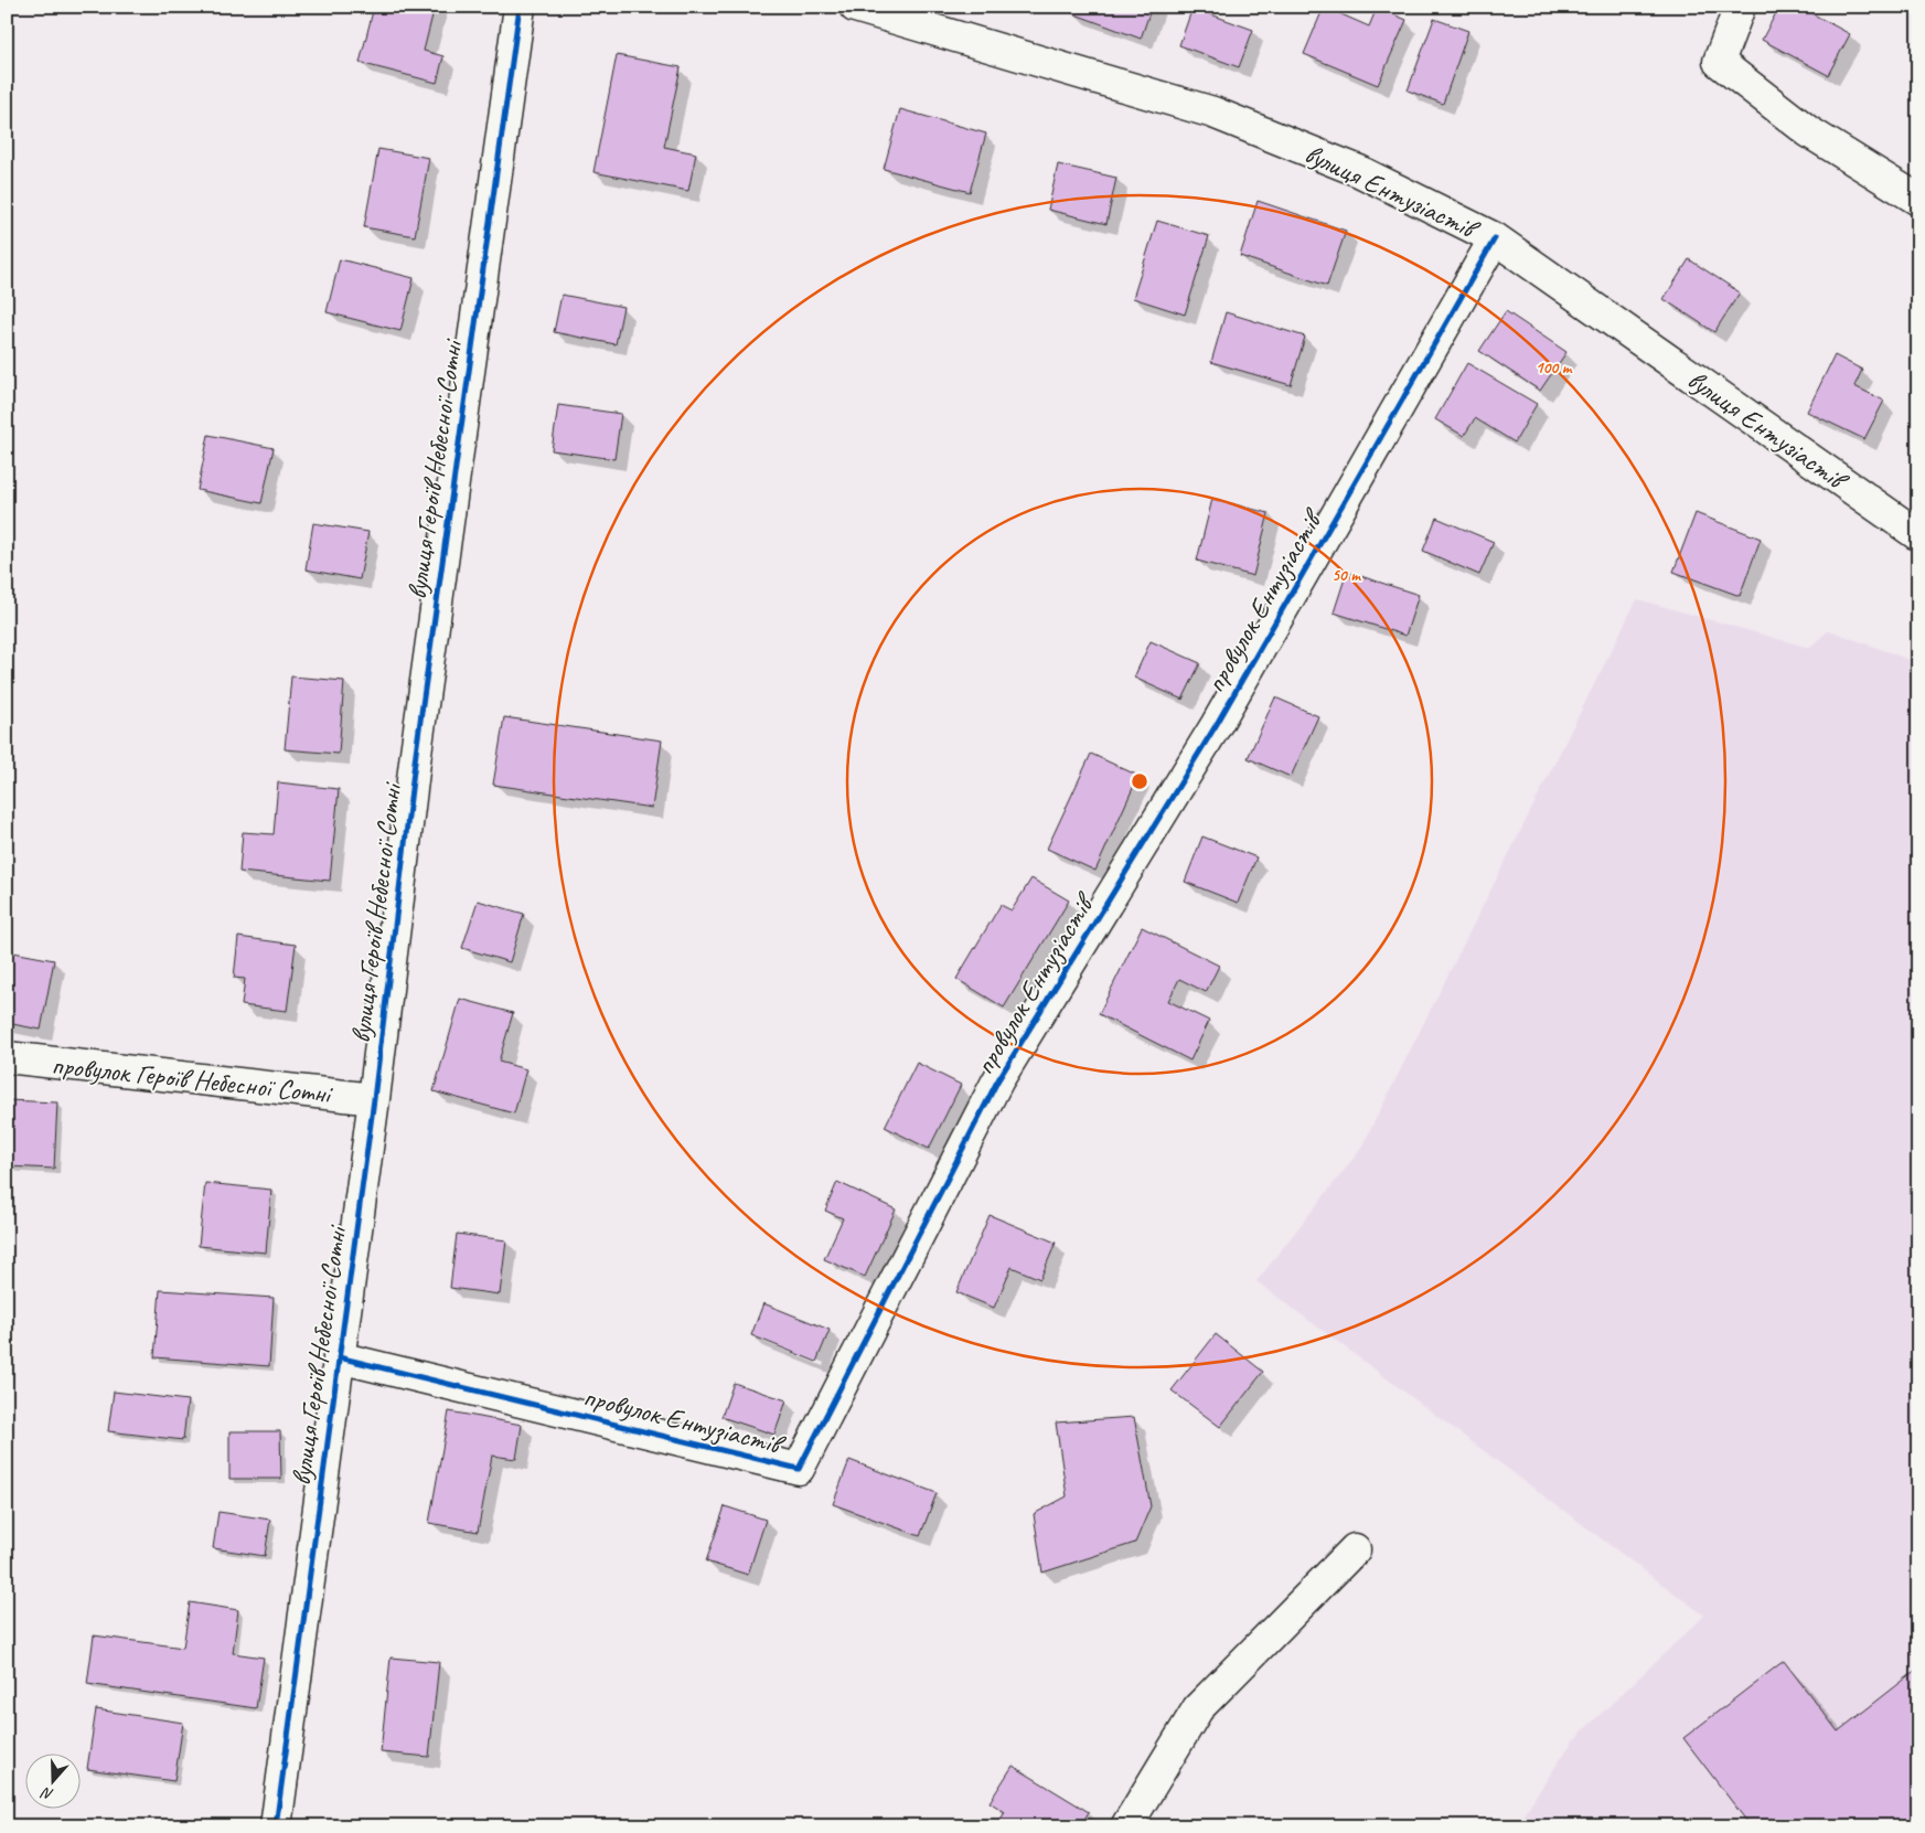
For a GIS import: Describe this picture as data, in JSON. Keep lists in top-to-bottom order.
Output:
{
  "streets": {
    "street": [
      "вулиця Ентузіастів",
      "вулиця Героїв Небесної Сотні",
      "провулок Ентузіастів",
      "провулок Героїв Небесної Сотні"
    ]
  },
  "crossings": [
    ["вулиця Ентузіастів", "провулок Ентузіастів"],
    ["вулиця Героїв Небесної Сотні", "провулок Ентузіастів"],
    ["вулиця Героїв Небесної Сотні", "провулок Героїв Небесної Сотні"]
  ],
  "north": "bottom",
  "rings": ["100 m", "50 m"]
}
